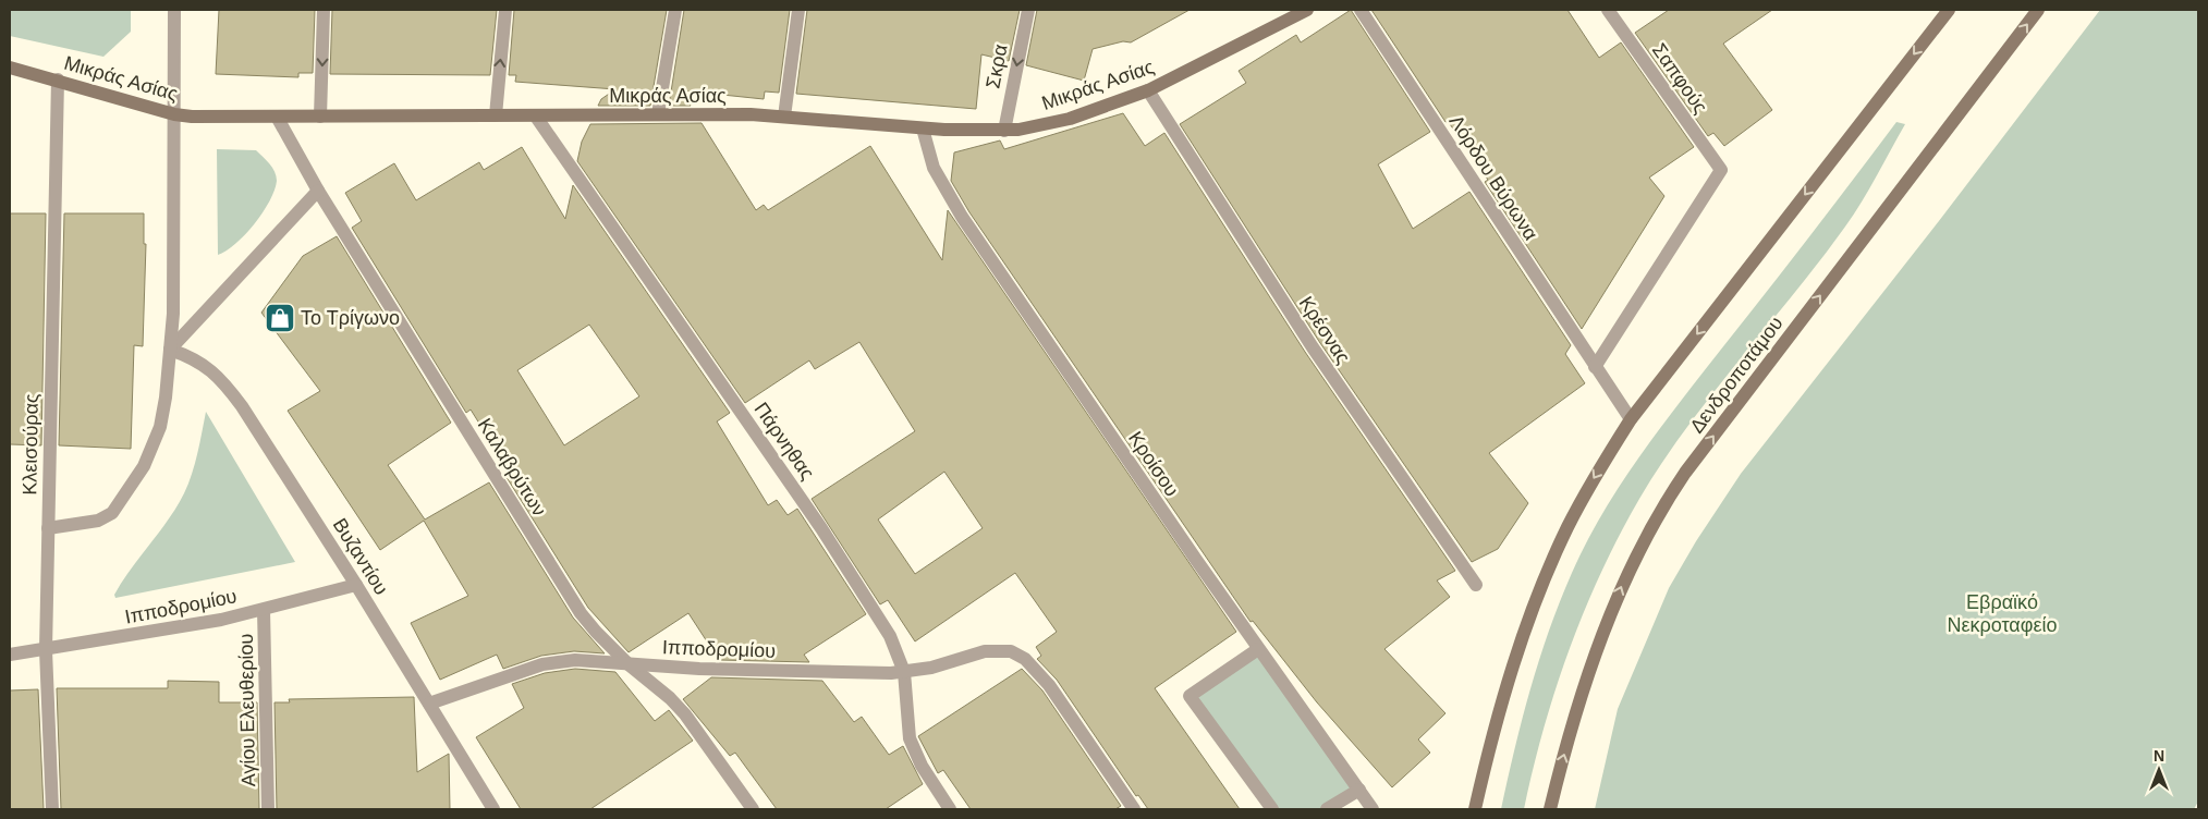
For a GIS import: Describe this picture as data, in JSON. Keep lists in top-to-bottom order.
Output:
{
  "streets": {
    "main road": ["Μικράς Ασίας", "Δενδροποτάμου"],
    "street": [
      "Σκρα",
      "Σαπφούς",
      "Λόρδου Βύρωνα",
      "Κρέσνας",
      "Πάρνηθας",
      "Κλεισούρας",
      "Κροίσου",
      "Καλαβρύτων",
      "Βυζαντίου",
      "Ιπποδρομίου",
      "Αγίου Ελευθερίου"
    ]
  },
  "crossings": [
    ["Σκρα", "Μικράς Ασίας"],
    ["Μικράς Ασίας", "Κρέσνας"],
    ["Μικράς Ασίας", "Πάρνηθας"],
    ["Μικράς Ασίας", "Κλεισούρας"],
    ["Μικράς Ασίας", "Κροίσου"],
    ["Μικράς Ασίας", "Καλαβρύτων"],
    ["Σαπφούς", "Λόρδου Βύρωνα"],
    ["Πάρνηθας", "Ιπποδρομίου"],
    ["Κλεισούρας", "Ιπποδρομίου"],
    ["Καλαβρύτων", "Ιπποδρομίου"],
    ["Βυζαντίου", "Ιπποδρομίου"],
    ["Ιπποδρομίου", "Αγίου Ελευθερίου"]
  ],
  "one_way": ["Σκρα"],
  "parks": ["Εβραϊκό Νεκροταφείο"],
  "places": {
    "shop": ["Το Τρίγωνο"]
  },
  "north": "top"
}
